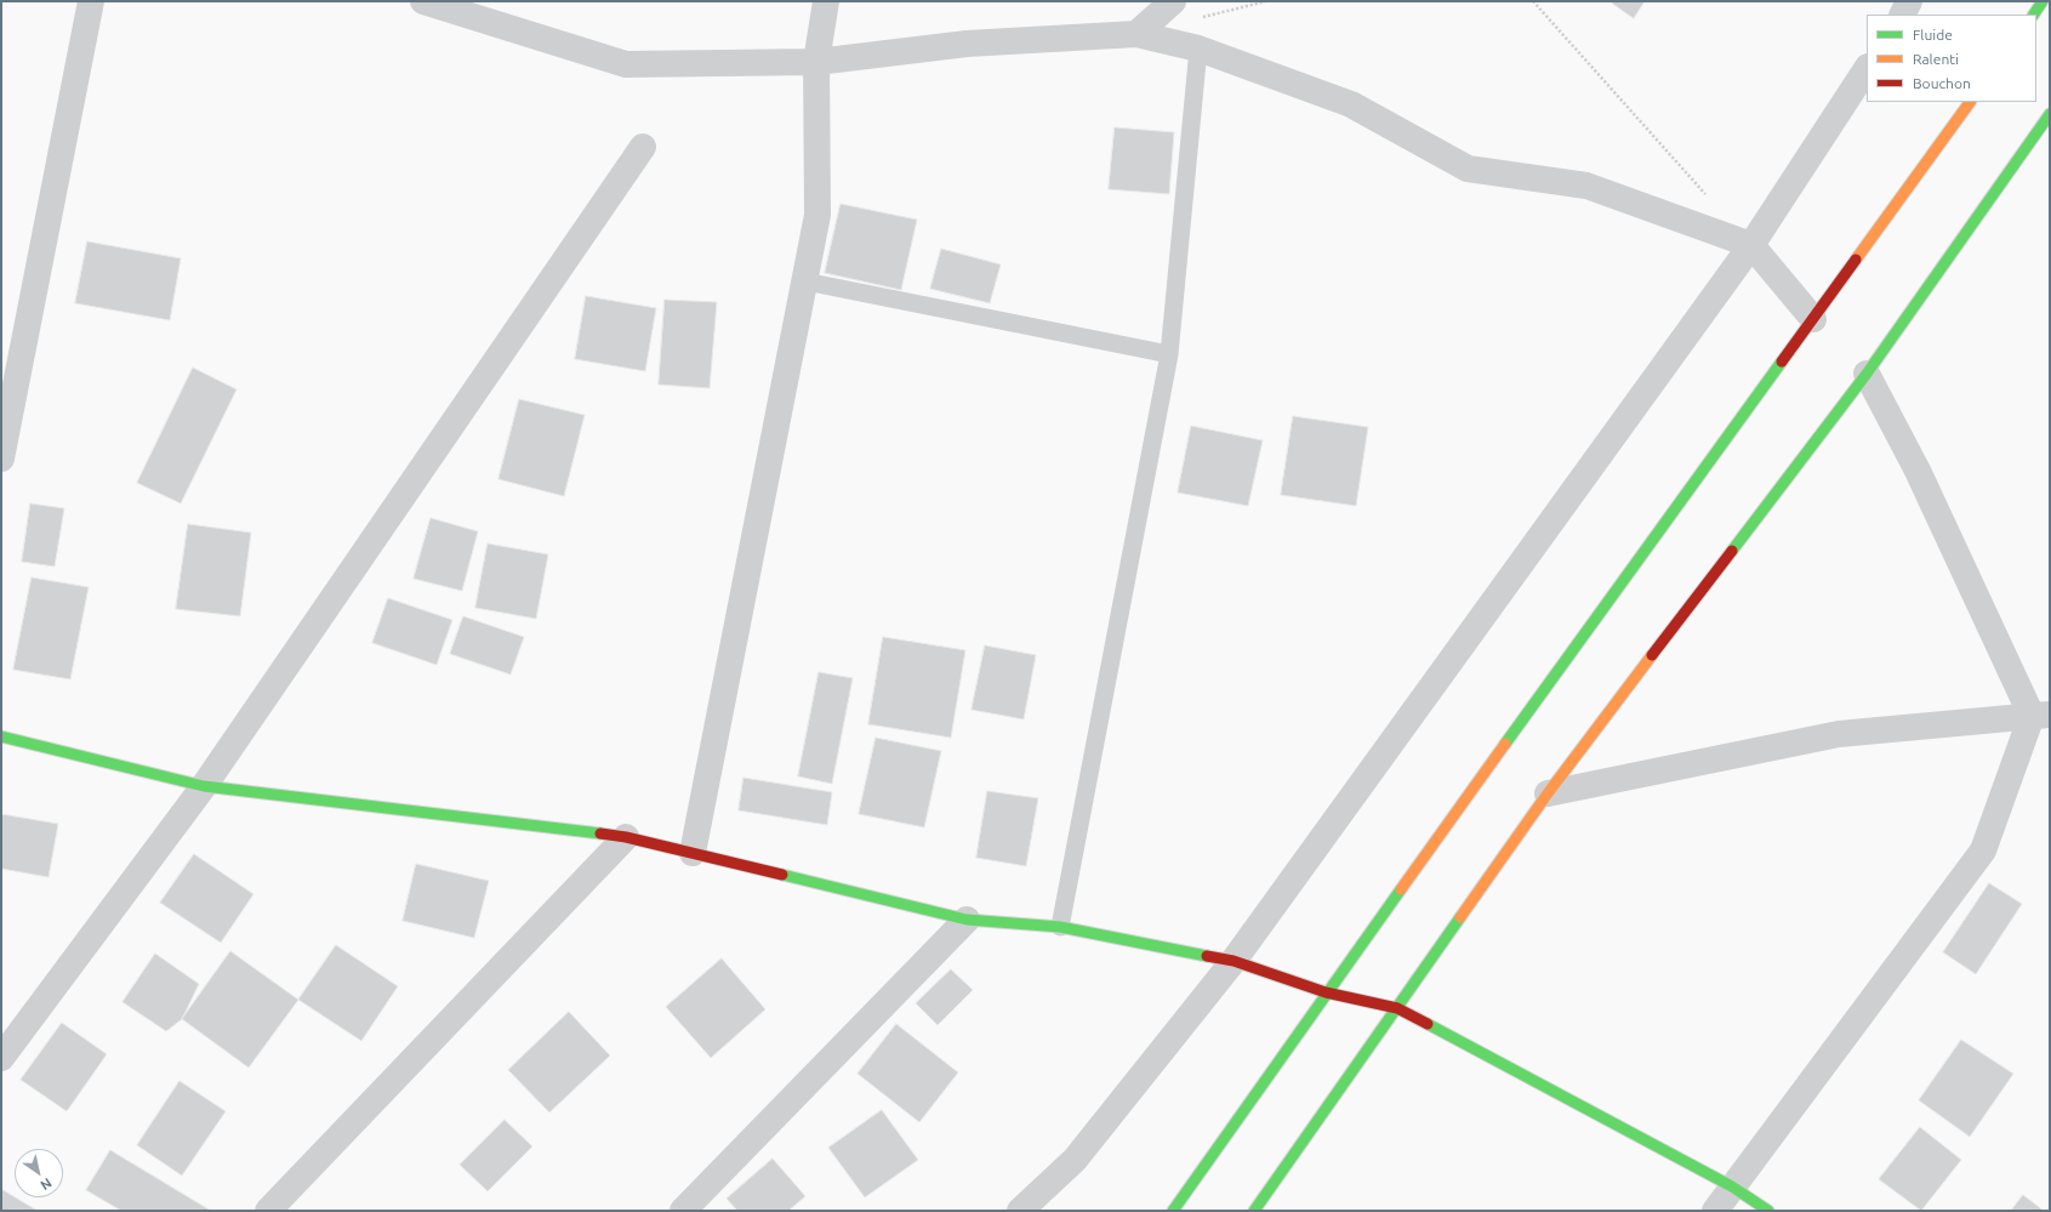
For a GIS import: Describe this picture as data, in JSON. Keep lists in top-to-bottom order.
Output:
{
  "legend": ["Fluide", "Ralenti", "Bouchon"],
  "north": "bottom right"
}
